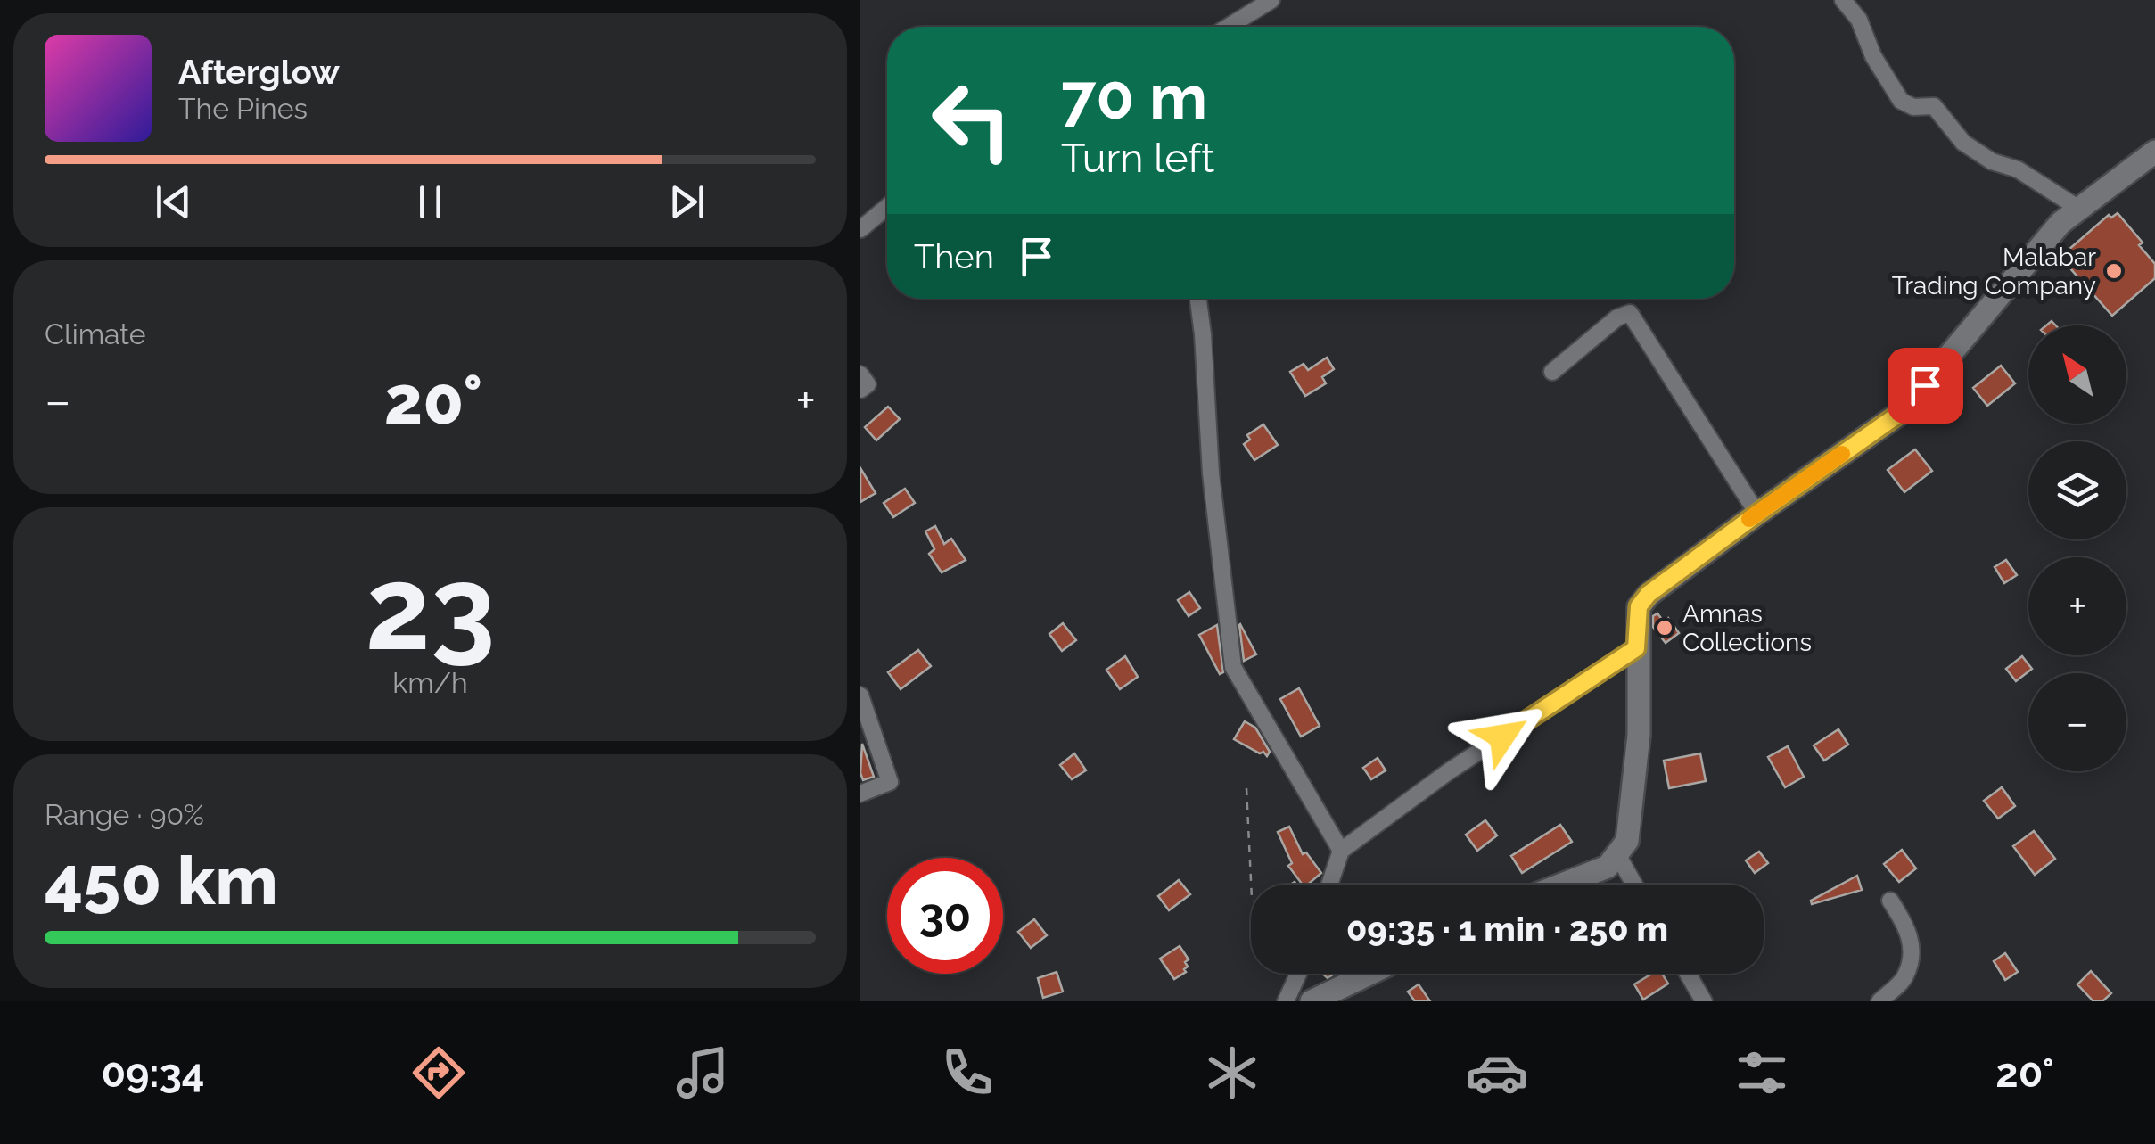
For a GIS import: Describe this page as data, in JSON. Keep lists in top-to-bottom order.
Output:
{
  "places": ["Malabar Trading Company", "Amnas Collections"],
  "north": "top left",
  "page": {
    "turn": ["70 m", "Turn left"],
    "song": ["Afterglow", "The Pines"],
    "then": "Then",
    "tile": [
      "Climate",
      ["23", "km/h"],
      ["Range · 90%", "450 km"]
    ],
    "map_buttons": ["+", "−"],
    "heat": ["−", "20°", "+"],
    "limit": "30",
    "trip": "09:35 · 1 min · 250 m",
    "tabs": ["09:34", "20°"]
  }
}
